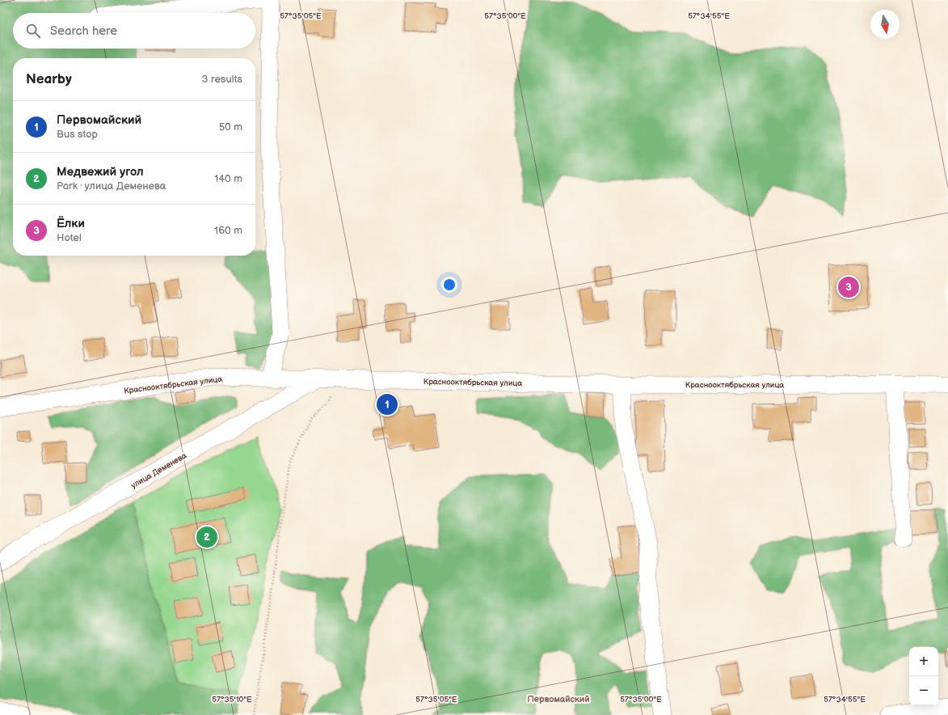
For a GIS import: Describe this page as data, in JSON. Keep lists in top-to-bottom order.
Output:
{
  "streets": {
    "street": ["Краснооктябрьская улица", "улица Деменева"]
  },
  "crossings": [
    ["Краснооктябрьская улица", "улица Деменева"]
  ],
  "districts": ["Первомайский"],
  "north": "bottom",
  "page": {
    "search": "Search here",
    "heading": ["Nearby", "3 results"],
    "list": [
      {
        "mark": "1",
        "name": "Первомайский",
        "note": "Bus stop",
        "value": "50 m"
      },
      {
        "mark": "2",
        "name": "Медвежий угол",
        "note": "Park · улица Деменева",
        "value": "140 m"
      },
      {
        "mark": "3",
        "name": "Ёлки",
        "note": "Hotel",
        "value": "160 m"
      }
    ],
    "pins": ["3", "1", "2"],
    "map_buttons": ["+", "−"]
  },
  "coordinates": [
    "57°35'05\"E",
    "57°35'00\"E",
    "57°34'55\"E",
    "57°35'10\"E"
  ]
}
